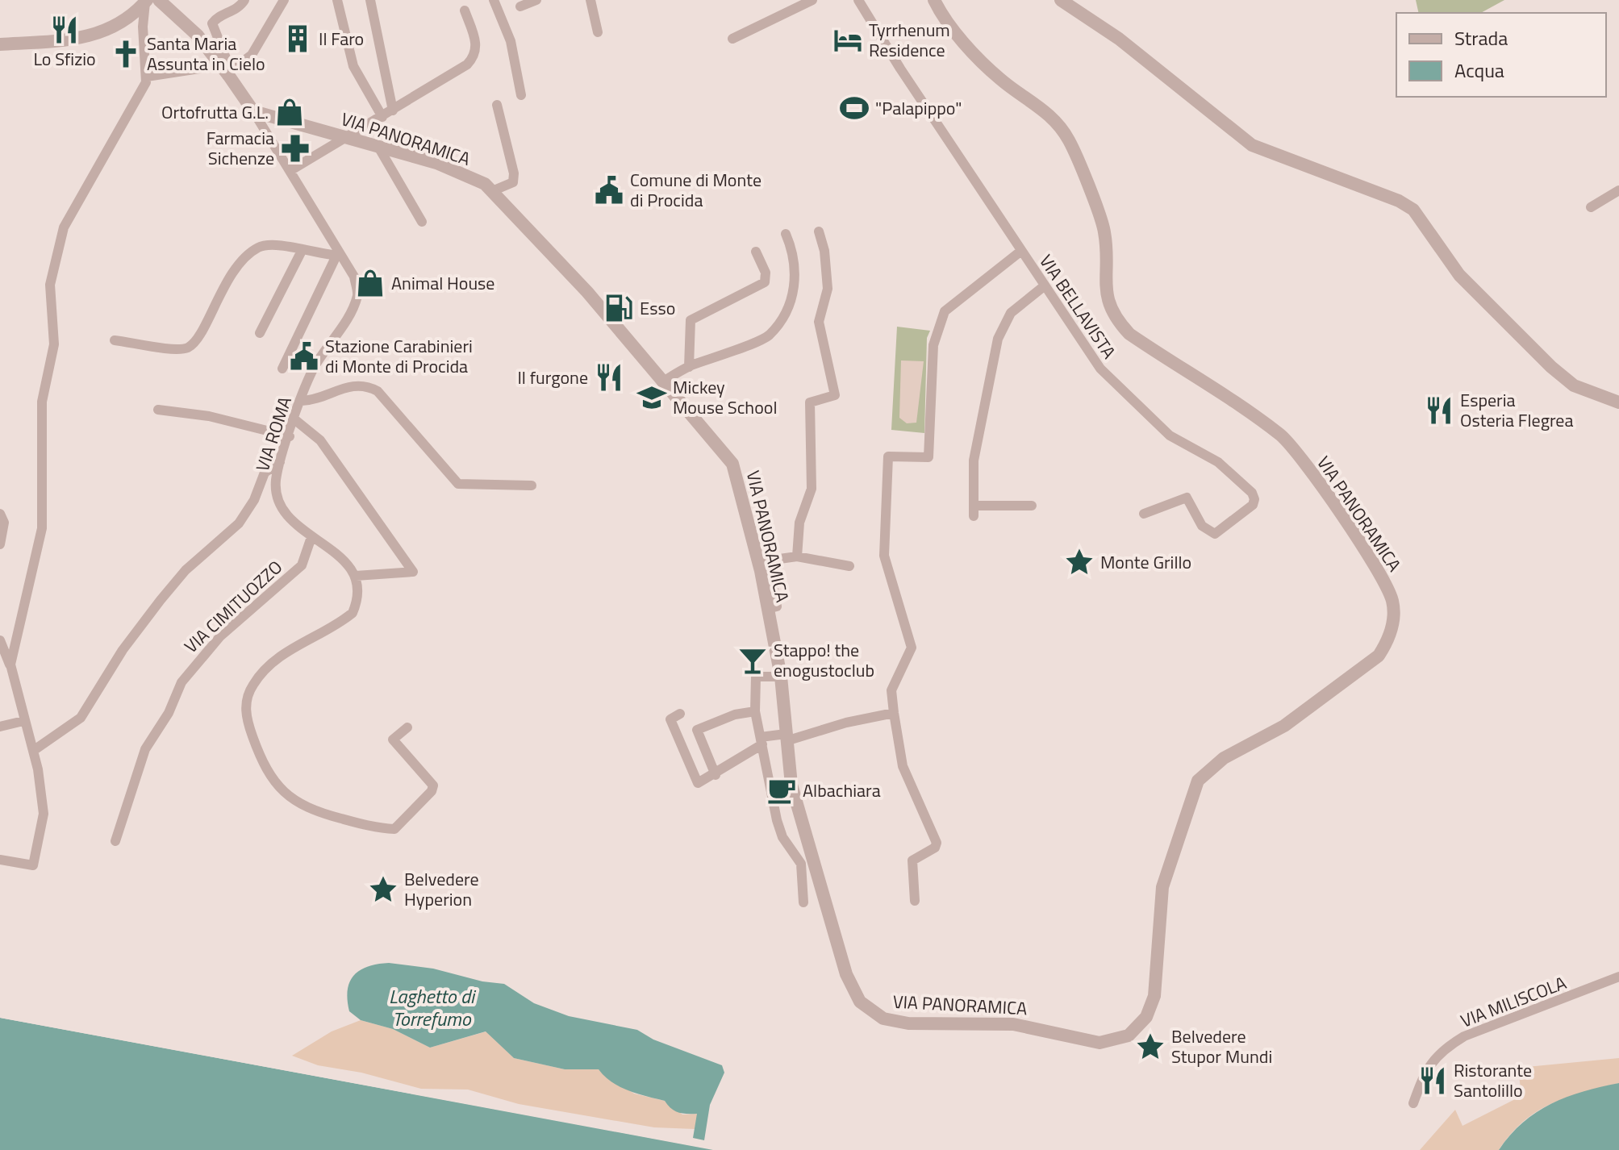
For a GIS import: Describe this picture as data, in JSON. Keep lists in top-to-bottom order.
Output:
{
  "streets": {
    "street": [
      "VIA PANORAMICA",
      "VIA BELLAVISTA",
      "VIA ROMA",
      "VIA CIMITUOZZO",
      "VIA MILISCOLA"
    ]
  },
  "crossings": [
    ["VIA PANORAMICA", "VIA ROMA"],
    ["VIA ROMA", "VIA CIMITUOZZO"]
  ],
  "water": ["Laghetto di Torrefumo"],
  "places": {
    "restaurant": [
      "Lo Sfizio",
      "Il furgone",
      "Esperia Osteria Flegrea",
      "Ristorante Santolillo"
    ],
    "building": ["Il Faro"],
    "hotel": ["Tyrrhenum Residence"],
    "church": ["Santa Maria Assunta in Cielo"],
    "sports": ["\"Palapippo\""],
    "shop": ["Ortofrutta G.L.", "Animal House"],
    "pharmacy": ["Farmacia Sichenze"],
    "public building": ["Comune di Monte di Procida", "Stazione Carabinieri di Monte di Procida"],
    "fuel station": ["Esso"],
    "school or university": ["Mickey Mouse School"],
    "place": ["Monte Grillo", "Belvedere Hyperion", "Belvedere Stupor Mundi"],
    "bar": ["Stappo! the enogustoclub"],
    "cafe": ["Albachiara"]
  },
  "legend": ["Strada", "Acqua"]
}
